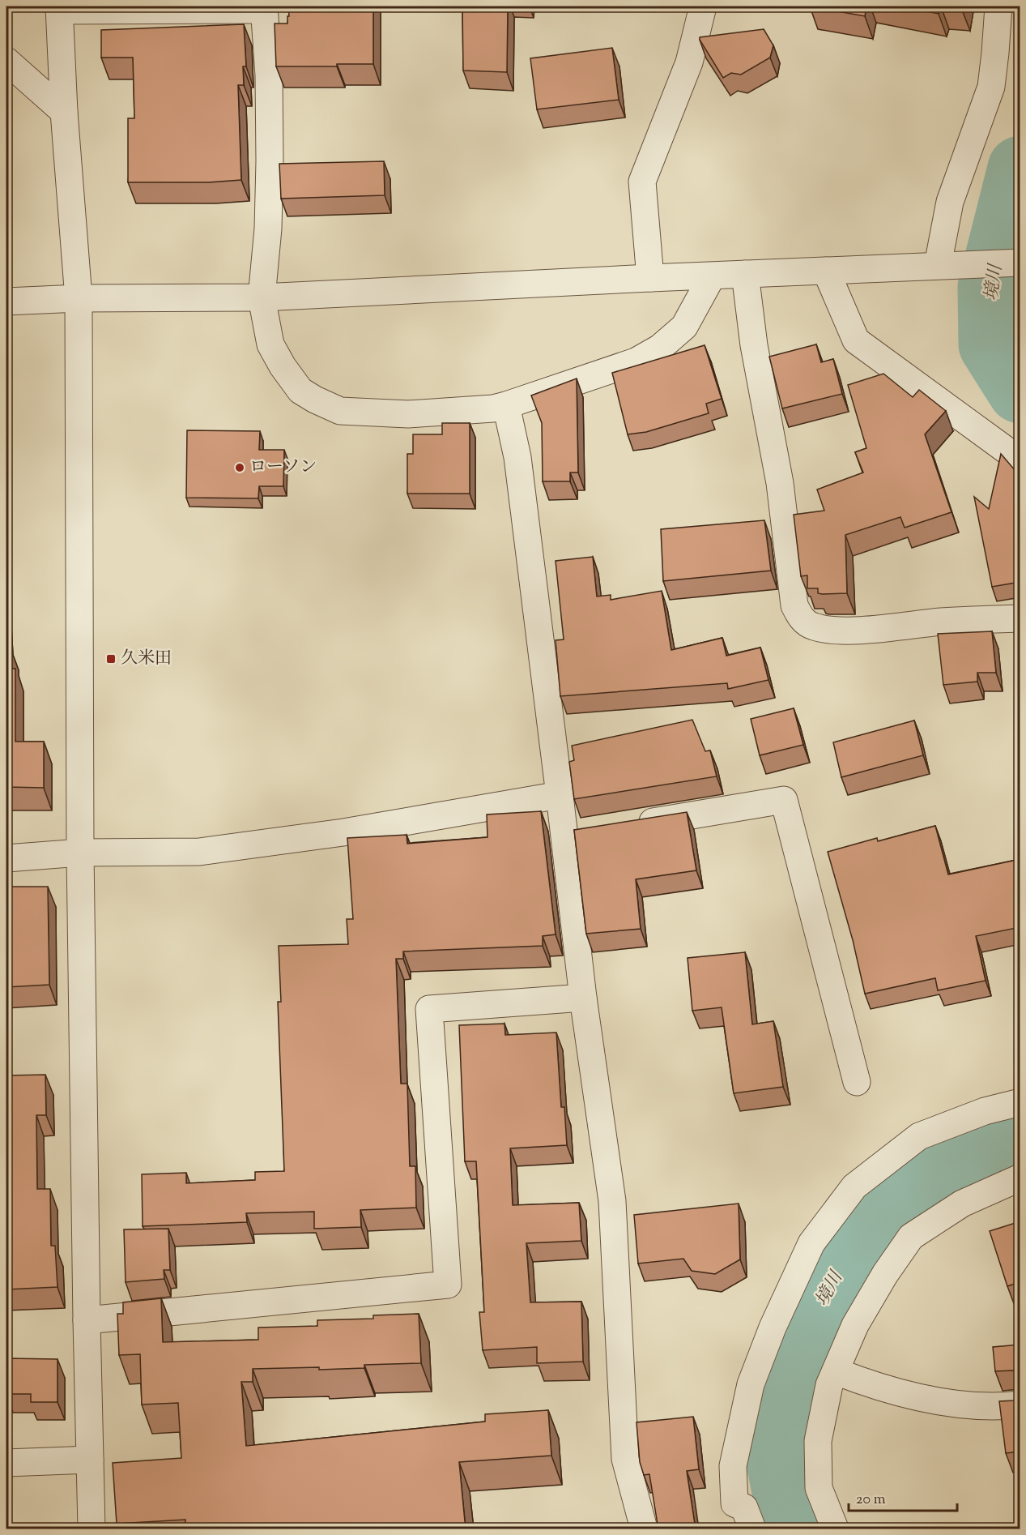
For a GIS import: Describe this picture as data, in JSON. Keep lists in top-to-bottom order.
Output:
{
  "water": ["境川"],
  "places": {
    "other": ["ローソン"],
    "transit": ["久米田"]
  },
  "scale_bar": "20 m"
}
